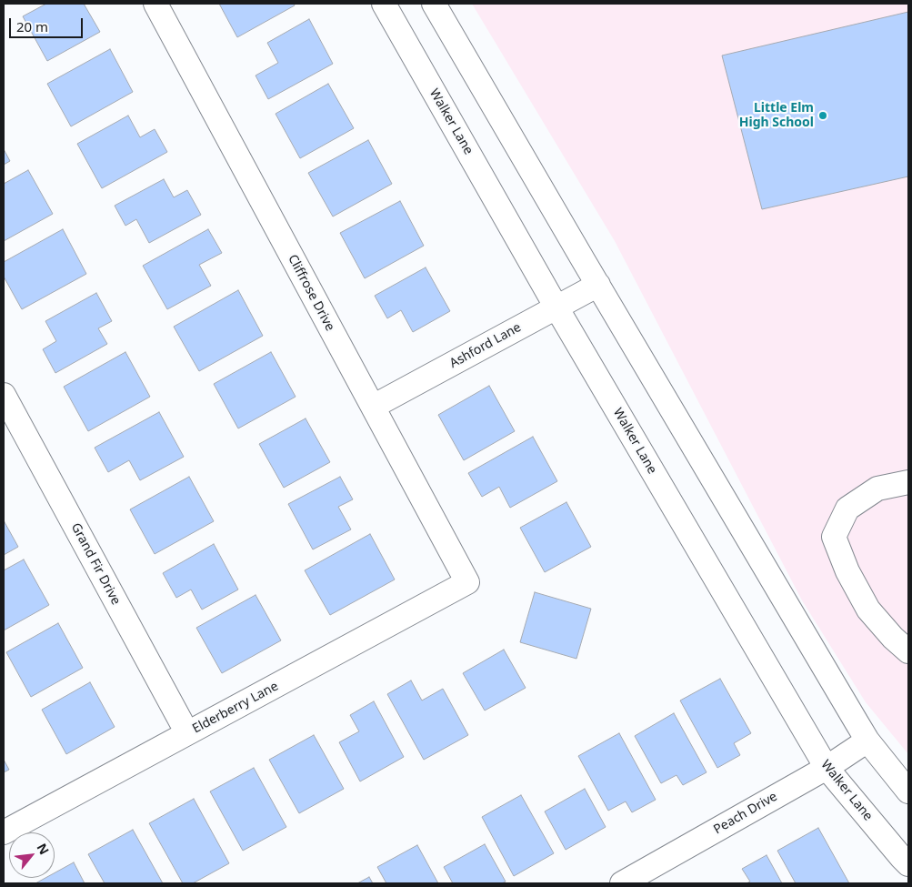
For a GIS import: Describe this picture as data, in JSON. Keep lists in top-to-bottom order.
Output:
{
  "streets": {
    "street": [
      "Walker Lane",
      "Cliffrose Drive",
      "Ashford Lane",
      "Grand Fir Drive",
      "Elderberry Lane",
      "Peach Drive"
    ]
  },
  "crossings": [
    ["Walker Lane", "Ashford Lane"],
    ["Walker Lane", "Peach Drive"],
    ["Cliffrose Drive", "Ashford Lane"],
    ["Cliffrose Drive", "Elderberry Lane"],
    ["Grand Fir Drive", "Elderberry Lane"]
  ],
  "places": ["Little Elm High School"],
  "scale_bar": "20 m",
  "north": "top right"
}
